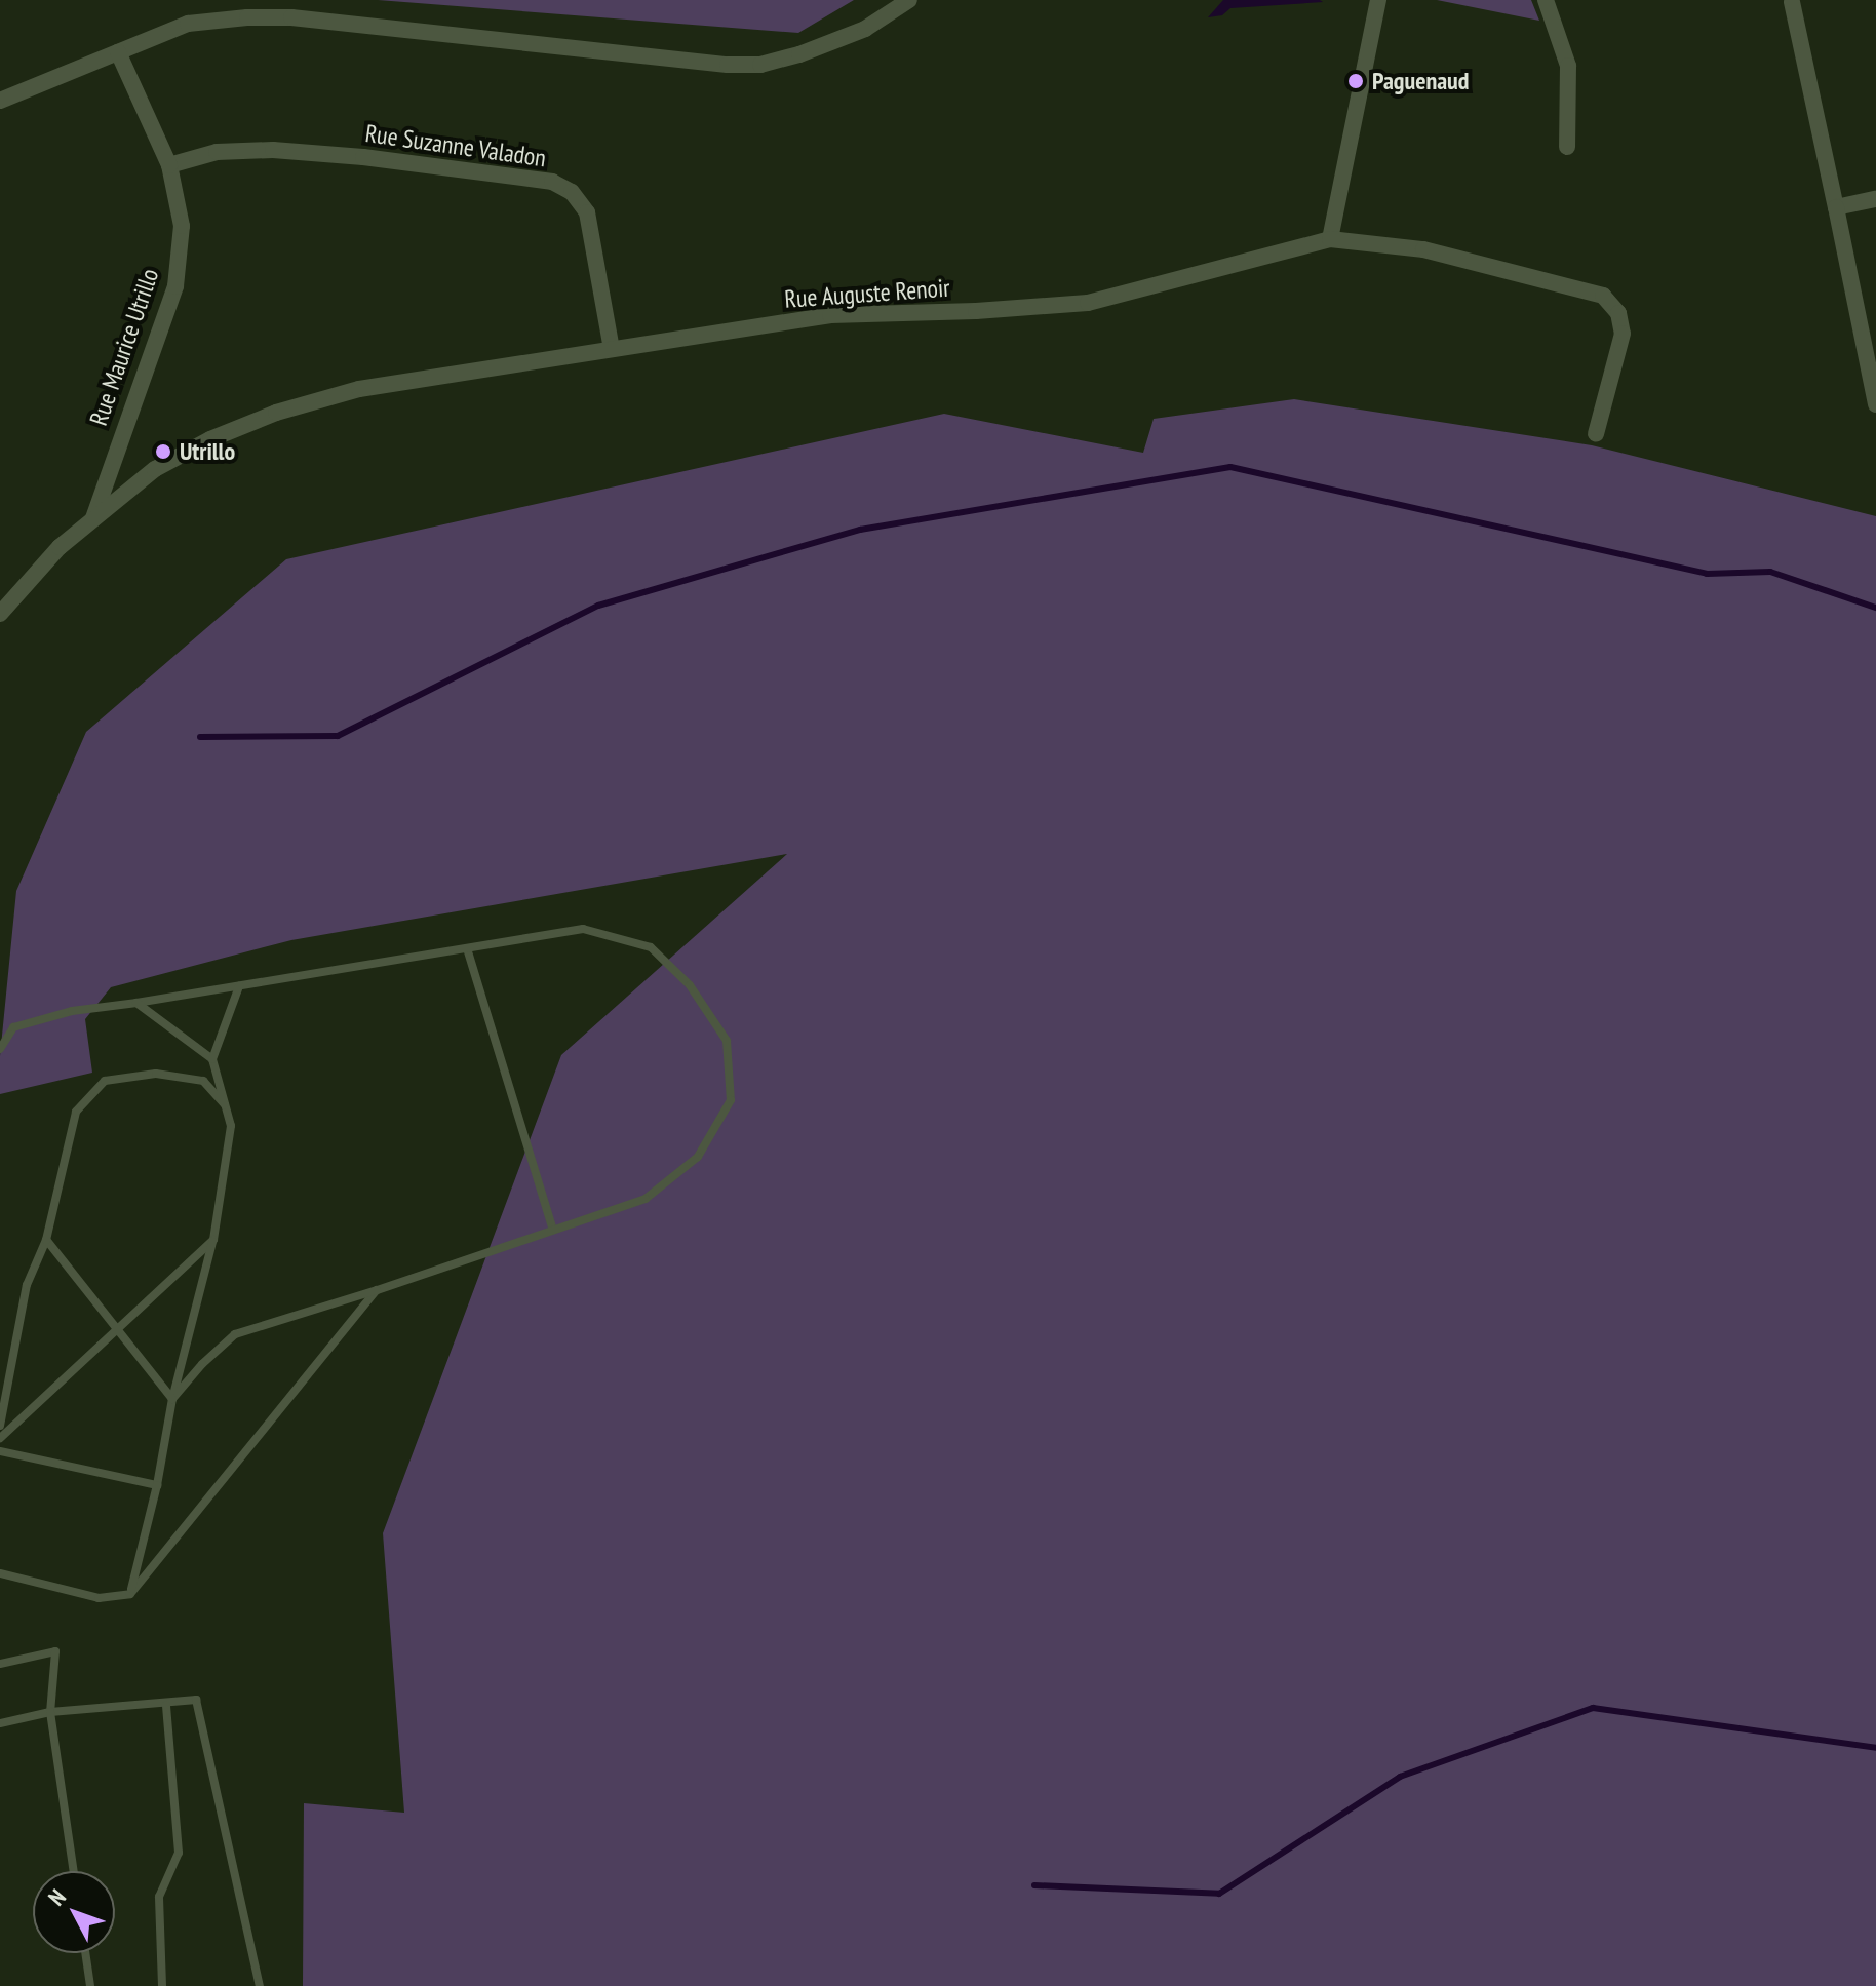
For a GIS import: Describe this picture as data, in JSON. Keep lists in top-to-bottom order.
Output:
{
  "streets": {
    "street": ["Rue Suzanne Valadon", "Rue Auguste Renoir", "Rue Maurice Utrillo"]
  },
  "crossings": [
    ["Rue Suzanne Valadon", "Rue Auguste Renoir"],
    ["Rue Suzanne Valadon", "Rue Maurice Utrillo"],
    ["Rue Auguste Renoir", "Rue Maurice Utrillo"]
  ],
  "places": ["Paguenaud", "Utrillo"],
  "north": "top left"
}
